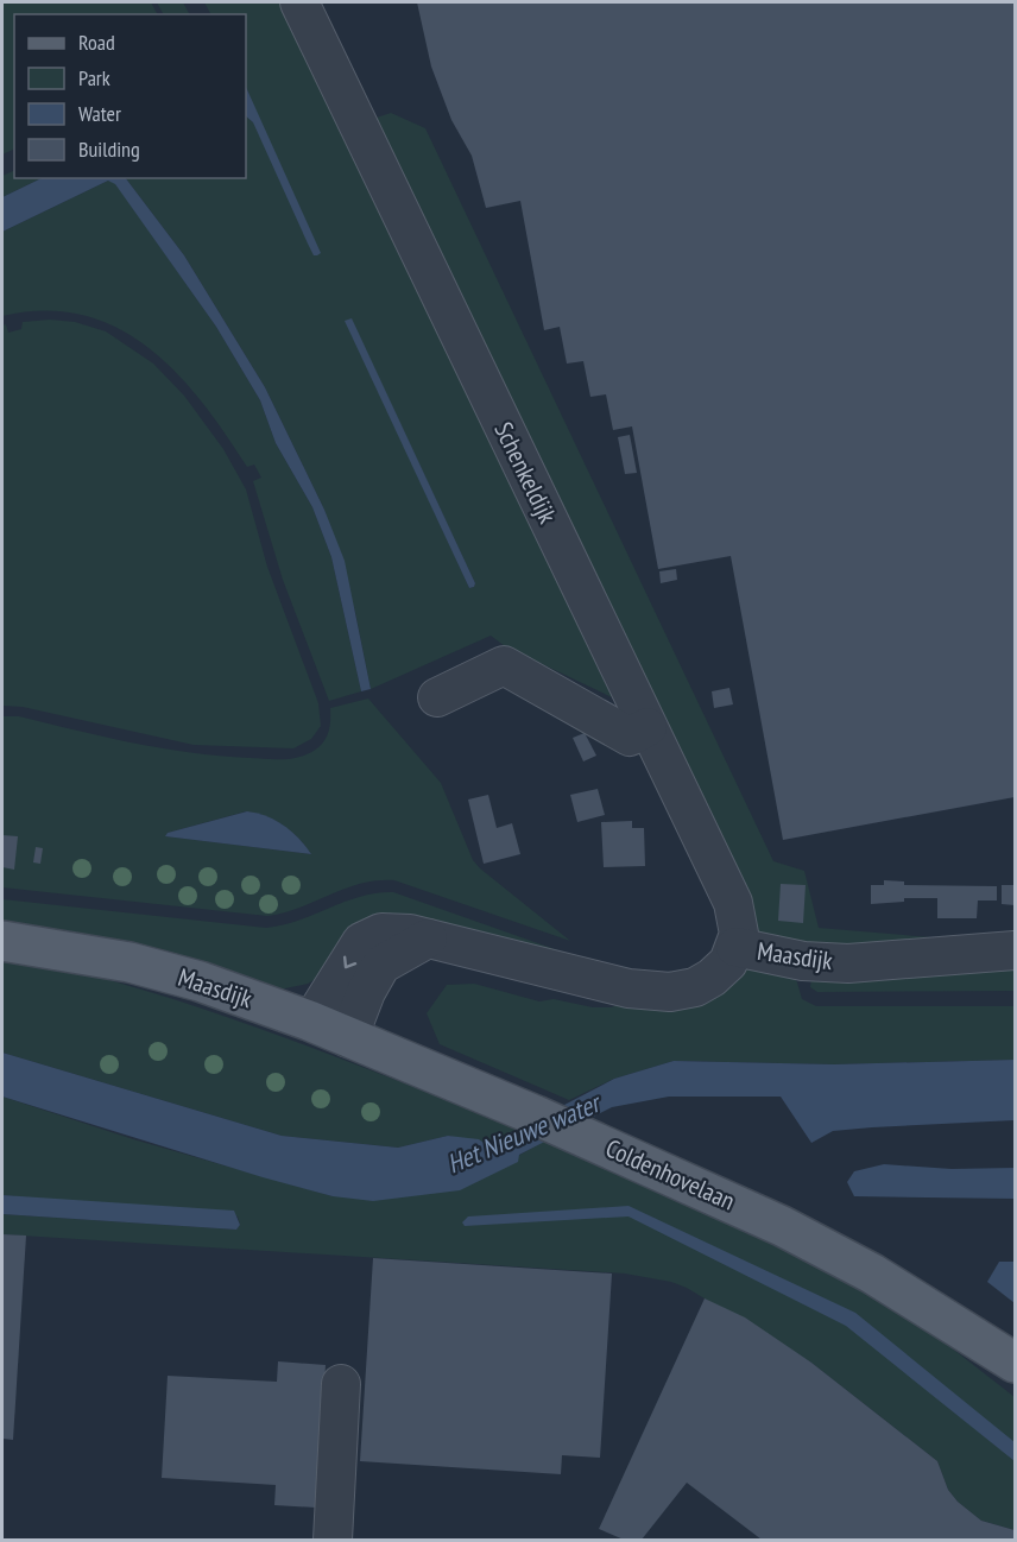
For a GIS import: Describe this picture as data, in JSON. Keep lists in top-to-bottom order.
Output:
{
  "streets": {
    "main road": ["Maasdijk", "Coldenhovelaan"],
    "street": ["Schenkeldijk"]
  },
  "crossings": [
    ["Schenkeldijk", "Maasdijk"],
    ["Maasdijk", "Coldenhovelaan"]
  ],
  "water": ["Het Nieuwe water"],
  "legend": [
    "Road",
    "Park",
    "Water",
    "Building"
  ]
}
